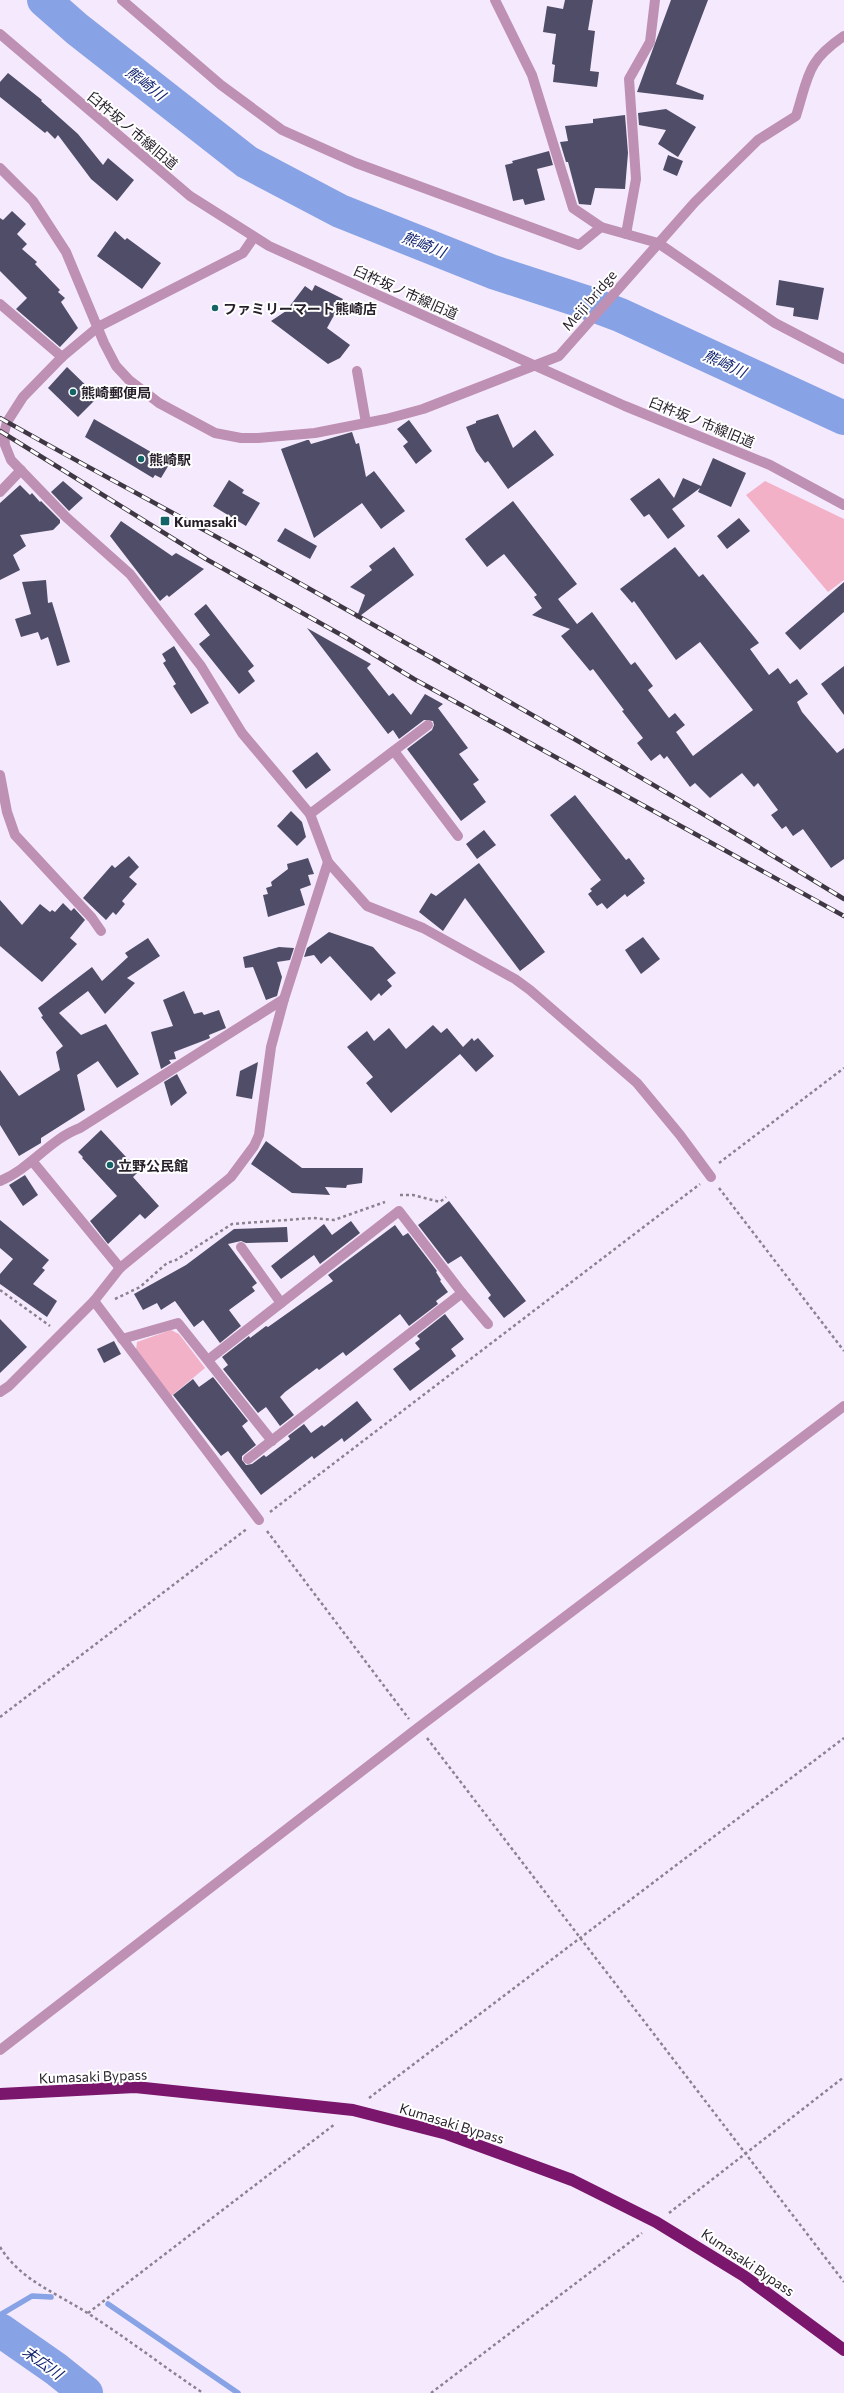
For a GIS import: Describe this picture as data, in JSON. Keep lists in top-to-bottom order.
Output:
{
  "streets": {
    "highway": ["Kumasaki Bypass"],
    "street": ["臼杵坂ノ市線旧道", "Meiji bridge"]
  },
  "crossings": [
    ["臼杵坂ノ市線旧道", "Meiji bridge"]
  ],
  "water": ["熊崎川", "末広川"],
  "places": {
    "other": [
      "ファミリーマート熊崎店",
      "熊崎郵便局",
      "熊崎駅",
      "立野公民館"
    ],
    "transit": ["Kumasaki"]
  }
}
